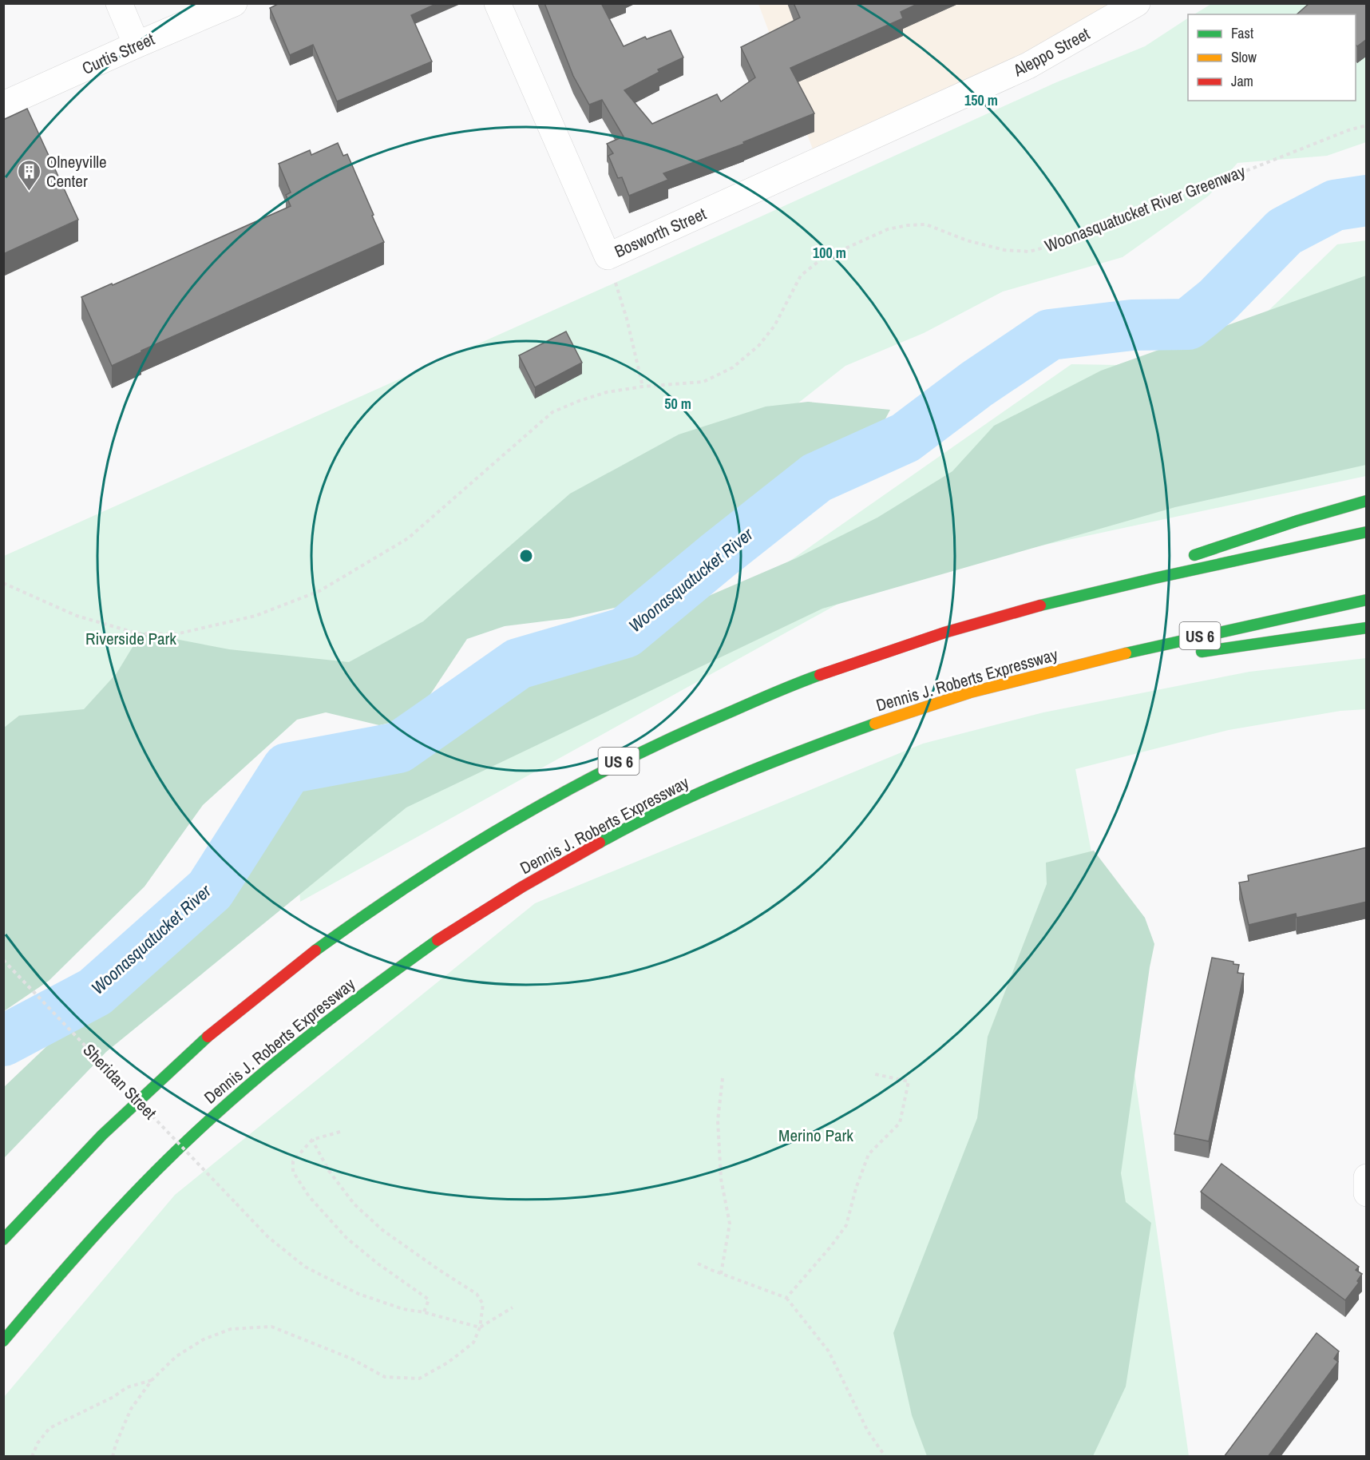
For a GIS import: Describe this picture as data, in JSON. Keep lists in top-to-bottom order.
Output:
{
  "streets": {
    "highway": ["US 6", "Dennis J. Roberts Expressway"],
    "street": ["Aleppo Street", "Curtis Street", "Bosworth Street"],
    "path": ["Woonasquatucket River Greenway", "Sheridan Street"]
  },
  "crossings": [
    ["Aleppo Street", "Bosworth Street"]
  ],
  "water": ["Woonasquatucket River"],
  "parks": ["Riverside Park", "Merino Park"],
  "places": {
    "building": ["Olneyville Center"]
  },
  "legend": ["Fast", "Slow", "Jam"],
  "rings": ["150 m", "100 m", "50 m"]
}
